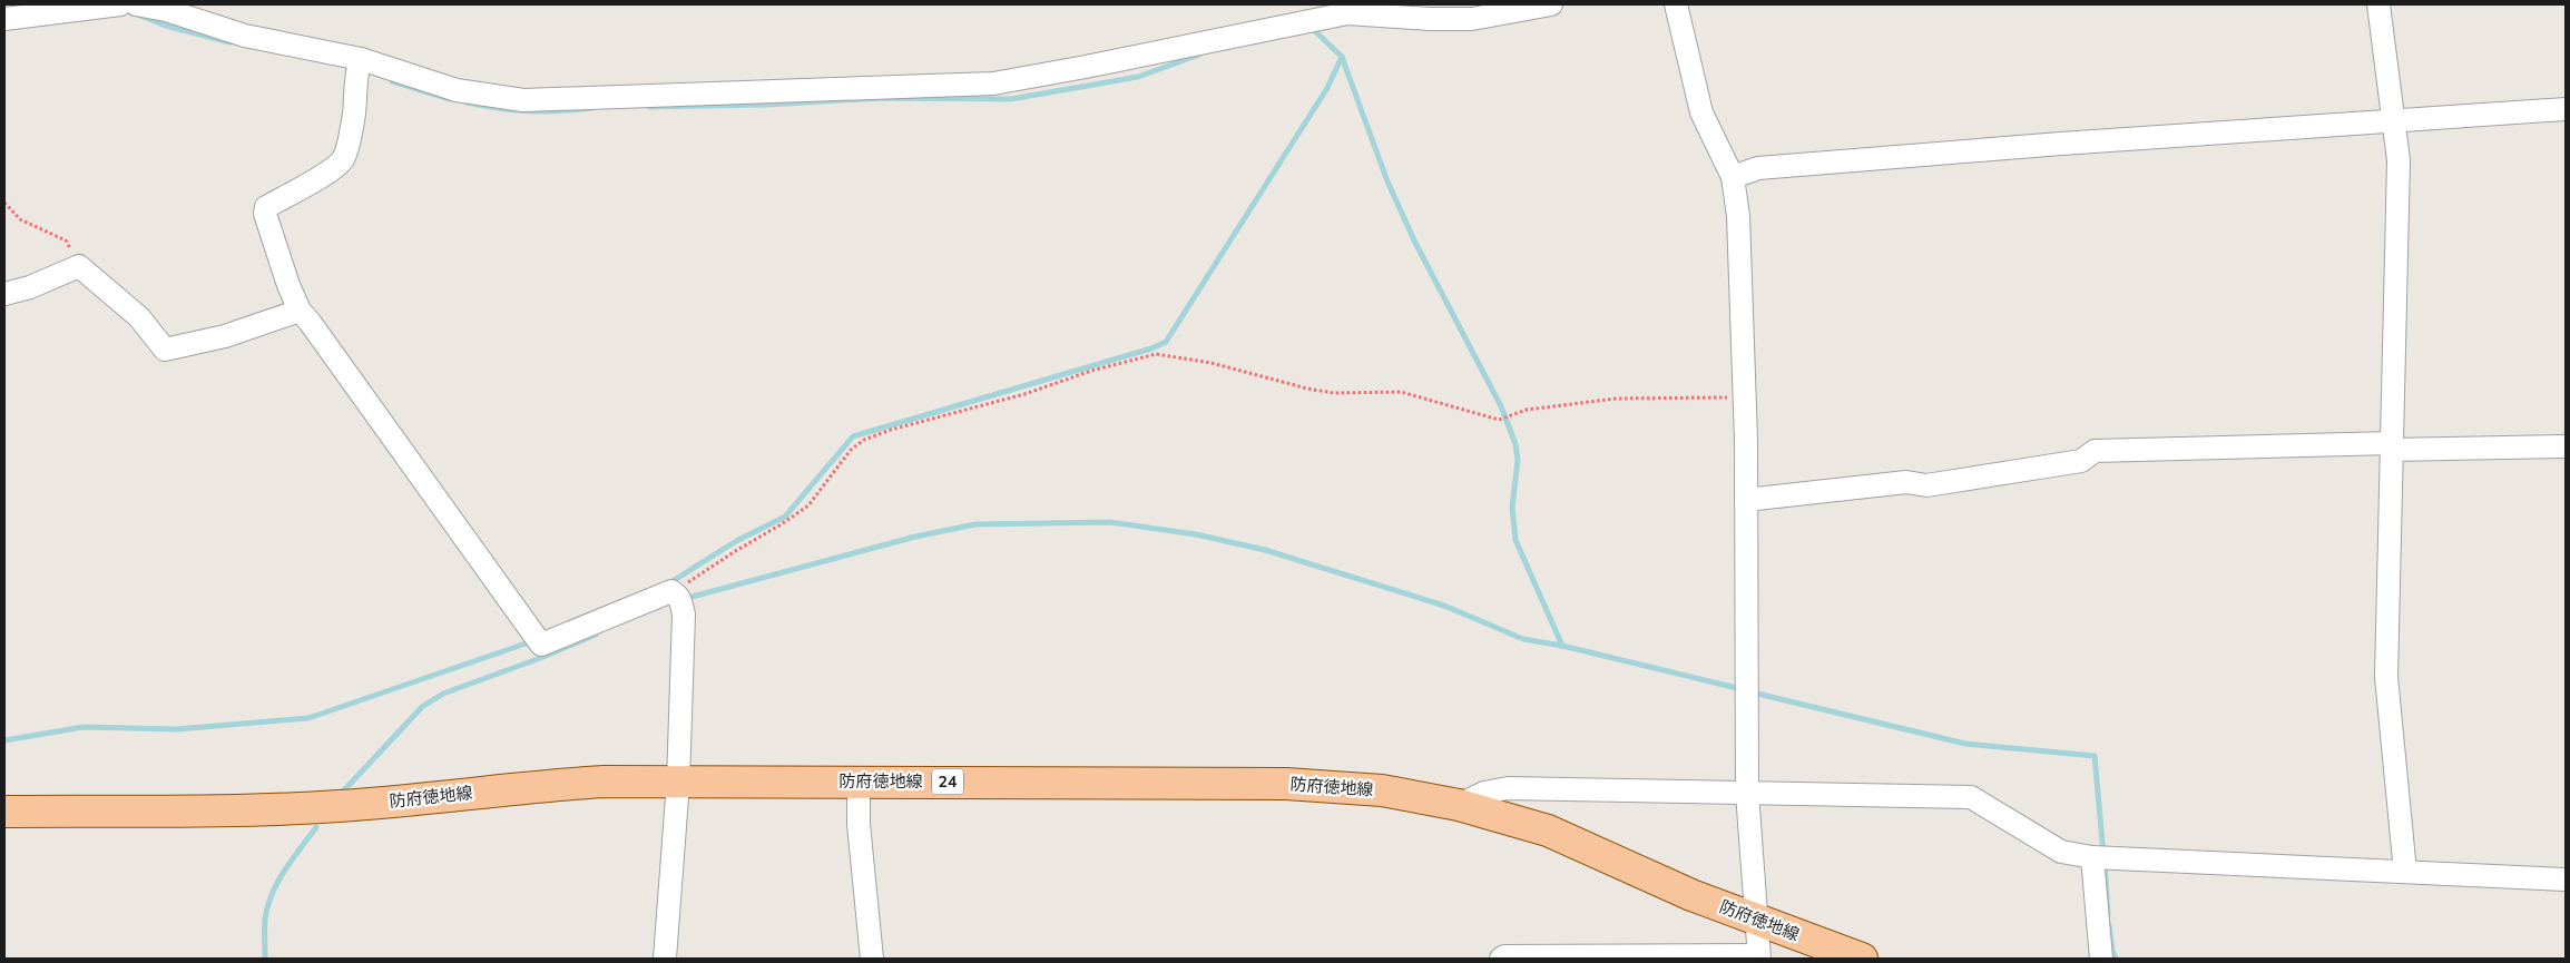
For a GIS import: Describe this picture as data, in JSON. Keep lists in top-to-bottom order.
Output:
{
  "streets": {
    "main road": ["防府徳地線", "24"]
  }
}
